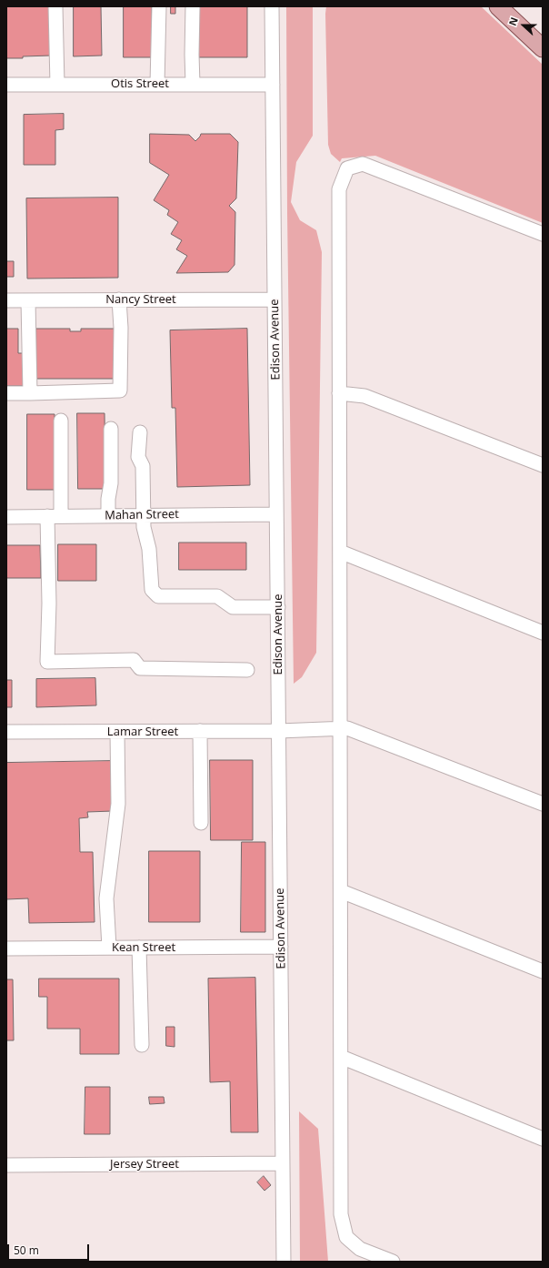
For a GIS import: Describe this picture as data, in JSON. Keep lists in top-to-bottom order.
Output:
{
  "streets": {
    "street": [
      "Otis Street",
      "Nancy Street",
      "Edison Avenue",
      "Mahan Street",
      "Lamar Street",
      "Kean Street",
      "Jersey Street"
    ]
  },
  "crossings": [
    ["Otis Street", "Edison Avenue"],
    ["Nancy Street", "Edison Avenue"],
    ["Edison Avenue", "Mahan Street"],
    ["Edison Avenue", "Lamar Street"],
    ["Edison Avenue", "Kean Street"],
    ["Edison Avenue", "Jersey Street"]
  ],
  "scale_bar": "50 m",
  "north": "left"
}
